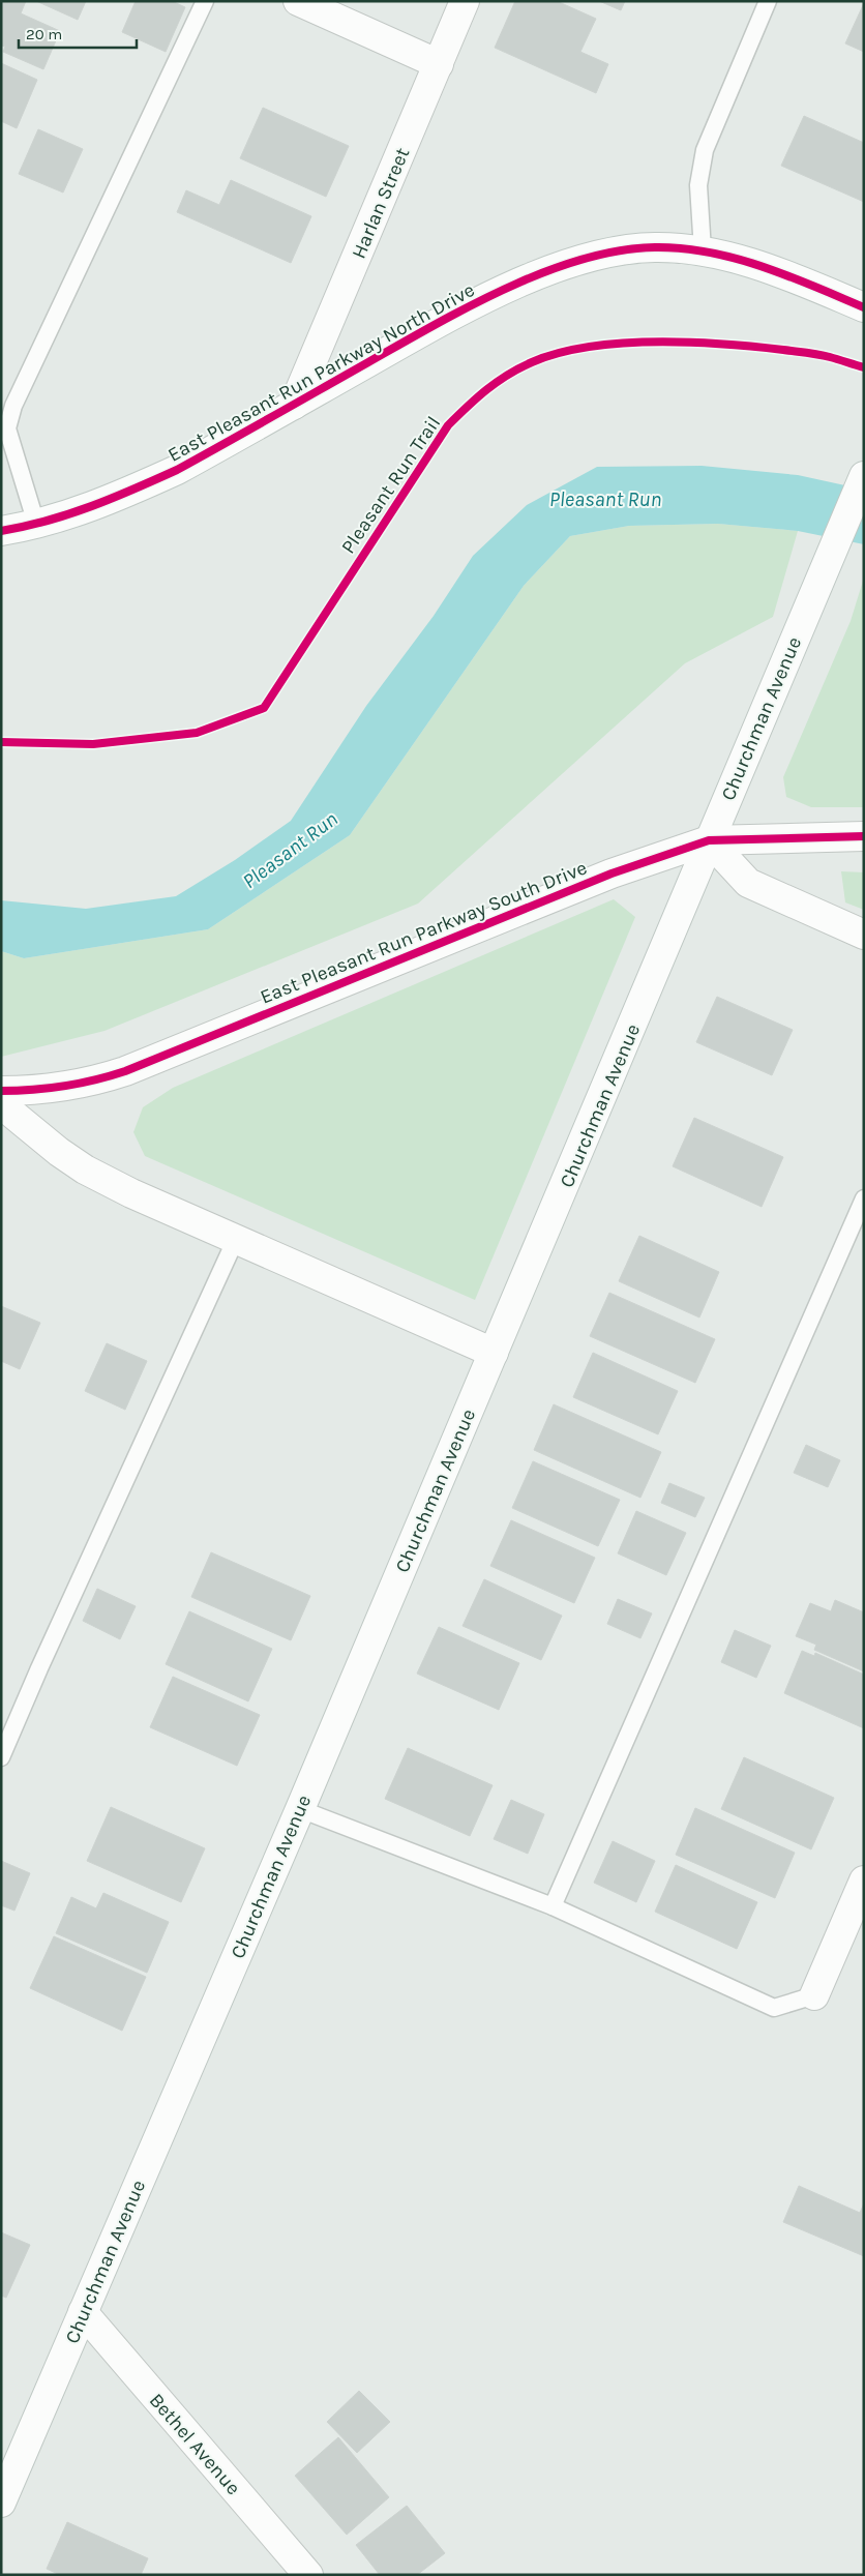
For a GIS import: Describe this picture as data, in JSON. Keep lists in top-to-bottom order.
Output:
{
  "streets": {
    "street": [
      "Harlan Street",
      "East Pleasant Run Parkway North Drive",
      "Churchman Avenue",
      "East Pleasant Run Parkway South Drive",
      "Bethel Avenue"
    ],
    "cycle path": ["Pleasant Run Trail"]
  },
  "crossings": [
    ["Harlan Street", "East Pleasant Run Parkway North Drive"],
    ["Churchman Avenue", "East Pleasant Run Parkway South Drive"],
    ["Churchman Avenue", "Bethel Avenue"]
  ],
  "water": ["Pleasant Run"],
  "scale_bar": "20 m"
}
